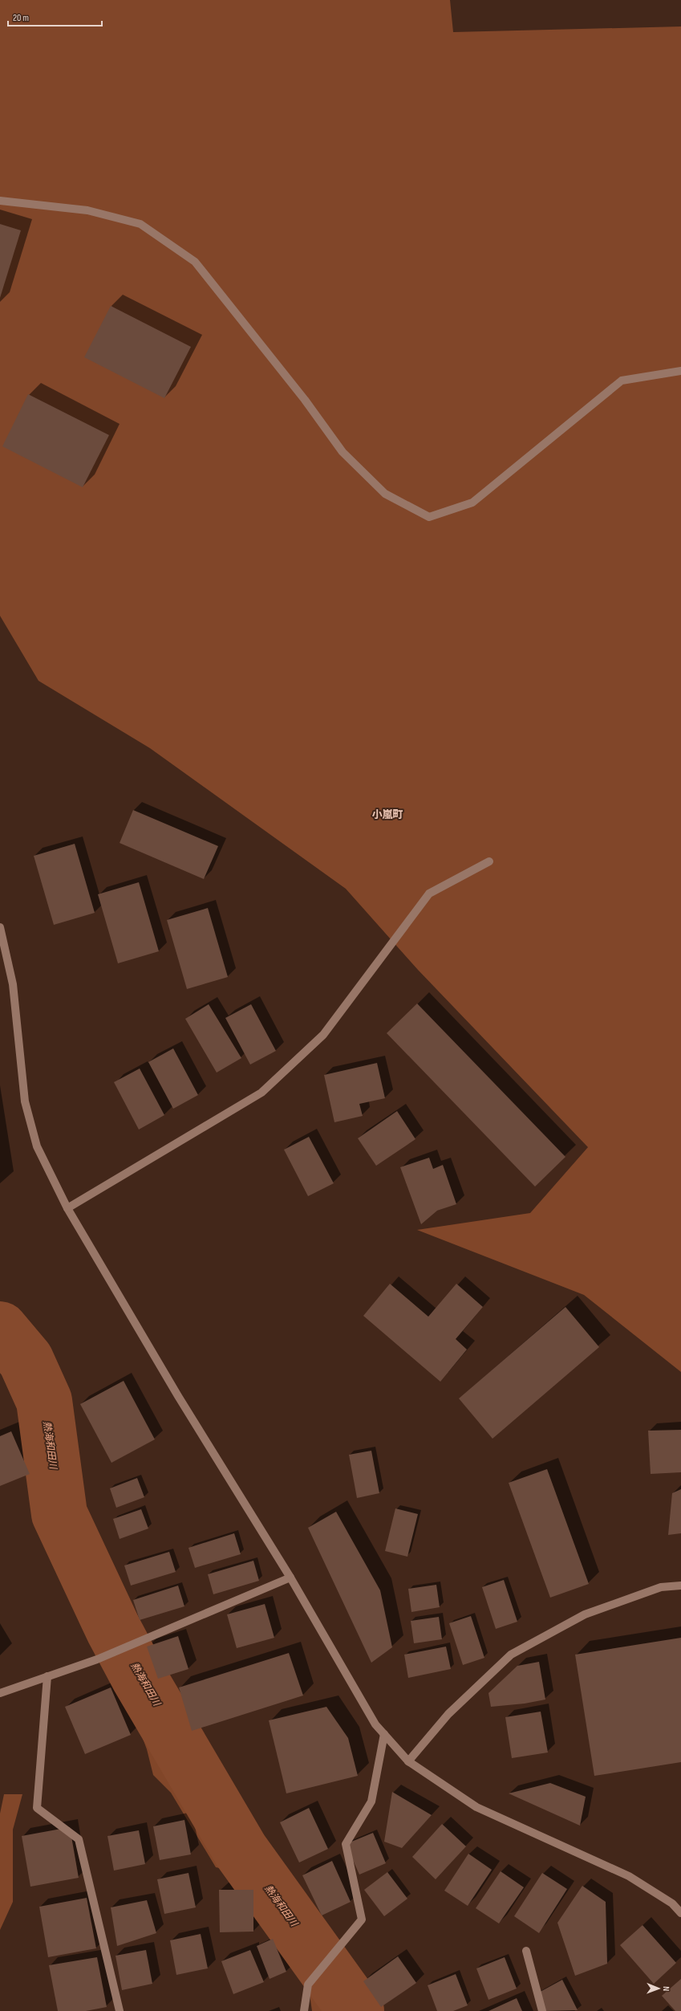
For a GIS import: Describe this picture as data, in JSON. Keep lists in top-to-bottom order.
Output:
{
  "districts": ["小嵐町"],
  "water": ["熱海和田川"],
  "scale_bar": "20 m",
  "north": "right"
}
